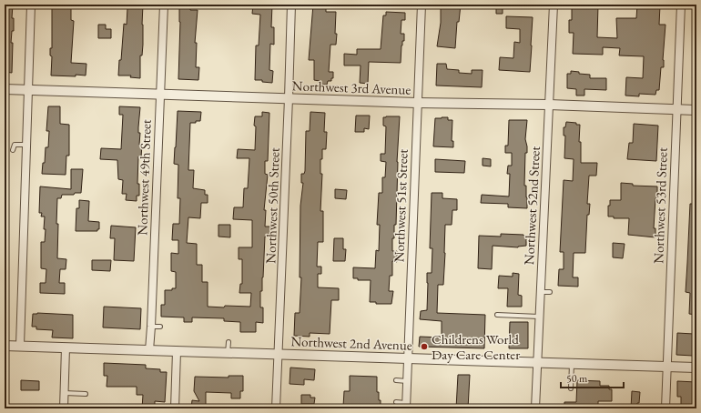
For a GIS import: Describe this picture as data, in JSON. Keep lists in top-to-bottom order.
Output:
{
  "streets": {
    "street": [
      "Northwest 3rd Avenue",
      "Northwest 49th Street",
      "Northwest 50th Street",
      "Northwest 51st Street",
      "Northwest 52nd Street",
      "Northwest 53rd Street",
      "Northwest 2nd Avenue"
    ]
  },
  "crossings": [
    ["Northwest 3rd Avenue", "Northwest 49th Street"],
    ["Northwest 3rd Avenue", "Northwest 50th Street"],
    ["Northwest 3rd Avenue", "Northwest 51st Street"],
    ["Northwest 3rd Avenue", "Northwest 52nd Street"],
    ["Northwest 3rd Avenue", "Northwest 53rd Street"],
    ["Northwest 49th Street", "Northwest 2nd Avenue"],
    ["Northwest 50th Street", "Northwest 2nd Avenue"],
    ["Northwest 51st Street", "Northwest 2nd Avenue"],
    ["Northwest 52nd Street", "Northwest 2nd Avenue"],
    ["Northwest 53rd Street", "Northwest 2nd Avenue"]
  ],
  "places": ["Childrens World Day Care Center"],
  "scale_bar": "50 m"
}
